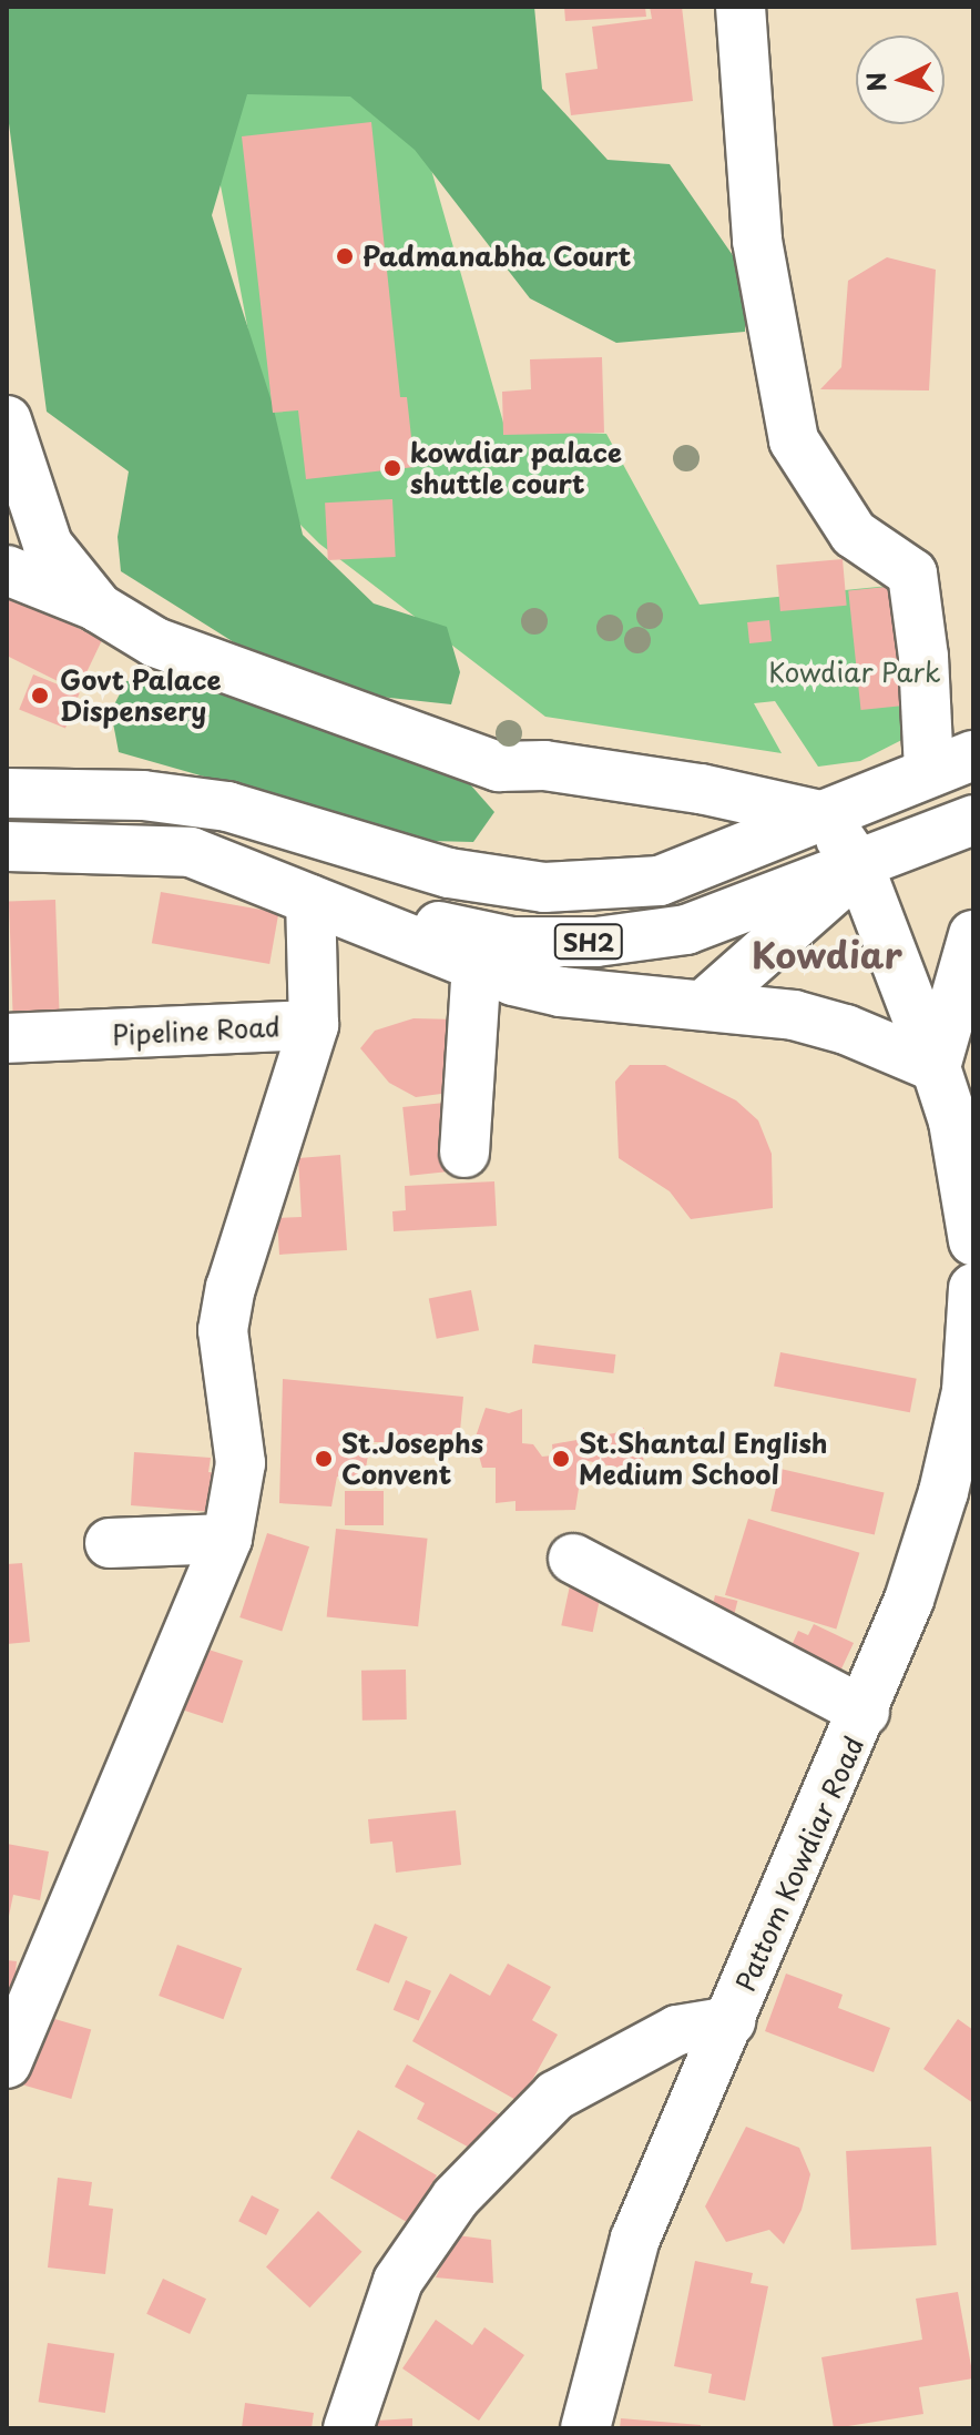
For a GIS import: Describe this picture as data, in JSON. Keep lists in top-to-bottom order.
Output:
{
  "streets": {
    "main road": ["SH2", "Pipeline Road", "Pattom Kowdiar Road"]
  },
  "crossings": [
    ["SH2", "Pipeline Road"]
  ],
  "districts": ["Kowdiar"],
  "parks": ["Kowdiar Park"],
  "places": [
    "Padmanabha Court",
    "kowdiar palace shuttle court",
    "Govt Palace Dispensery",
    "St.Josephs Convent",
    "St.Shantal English Medium School"
  ],
  "north": "left"
}
